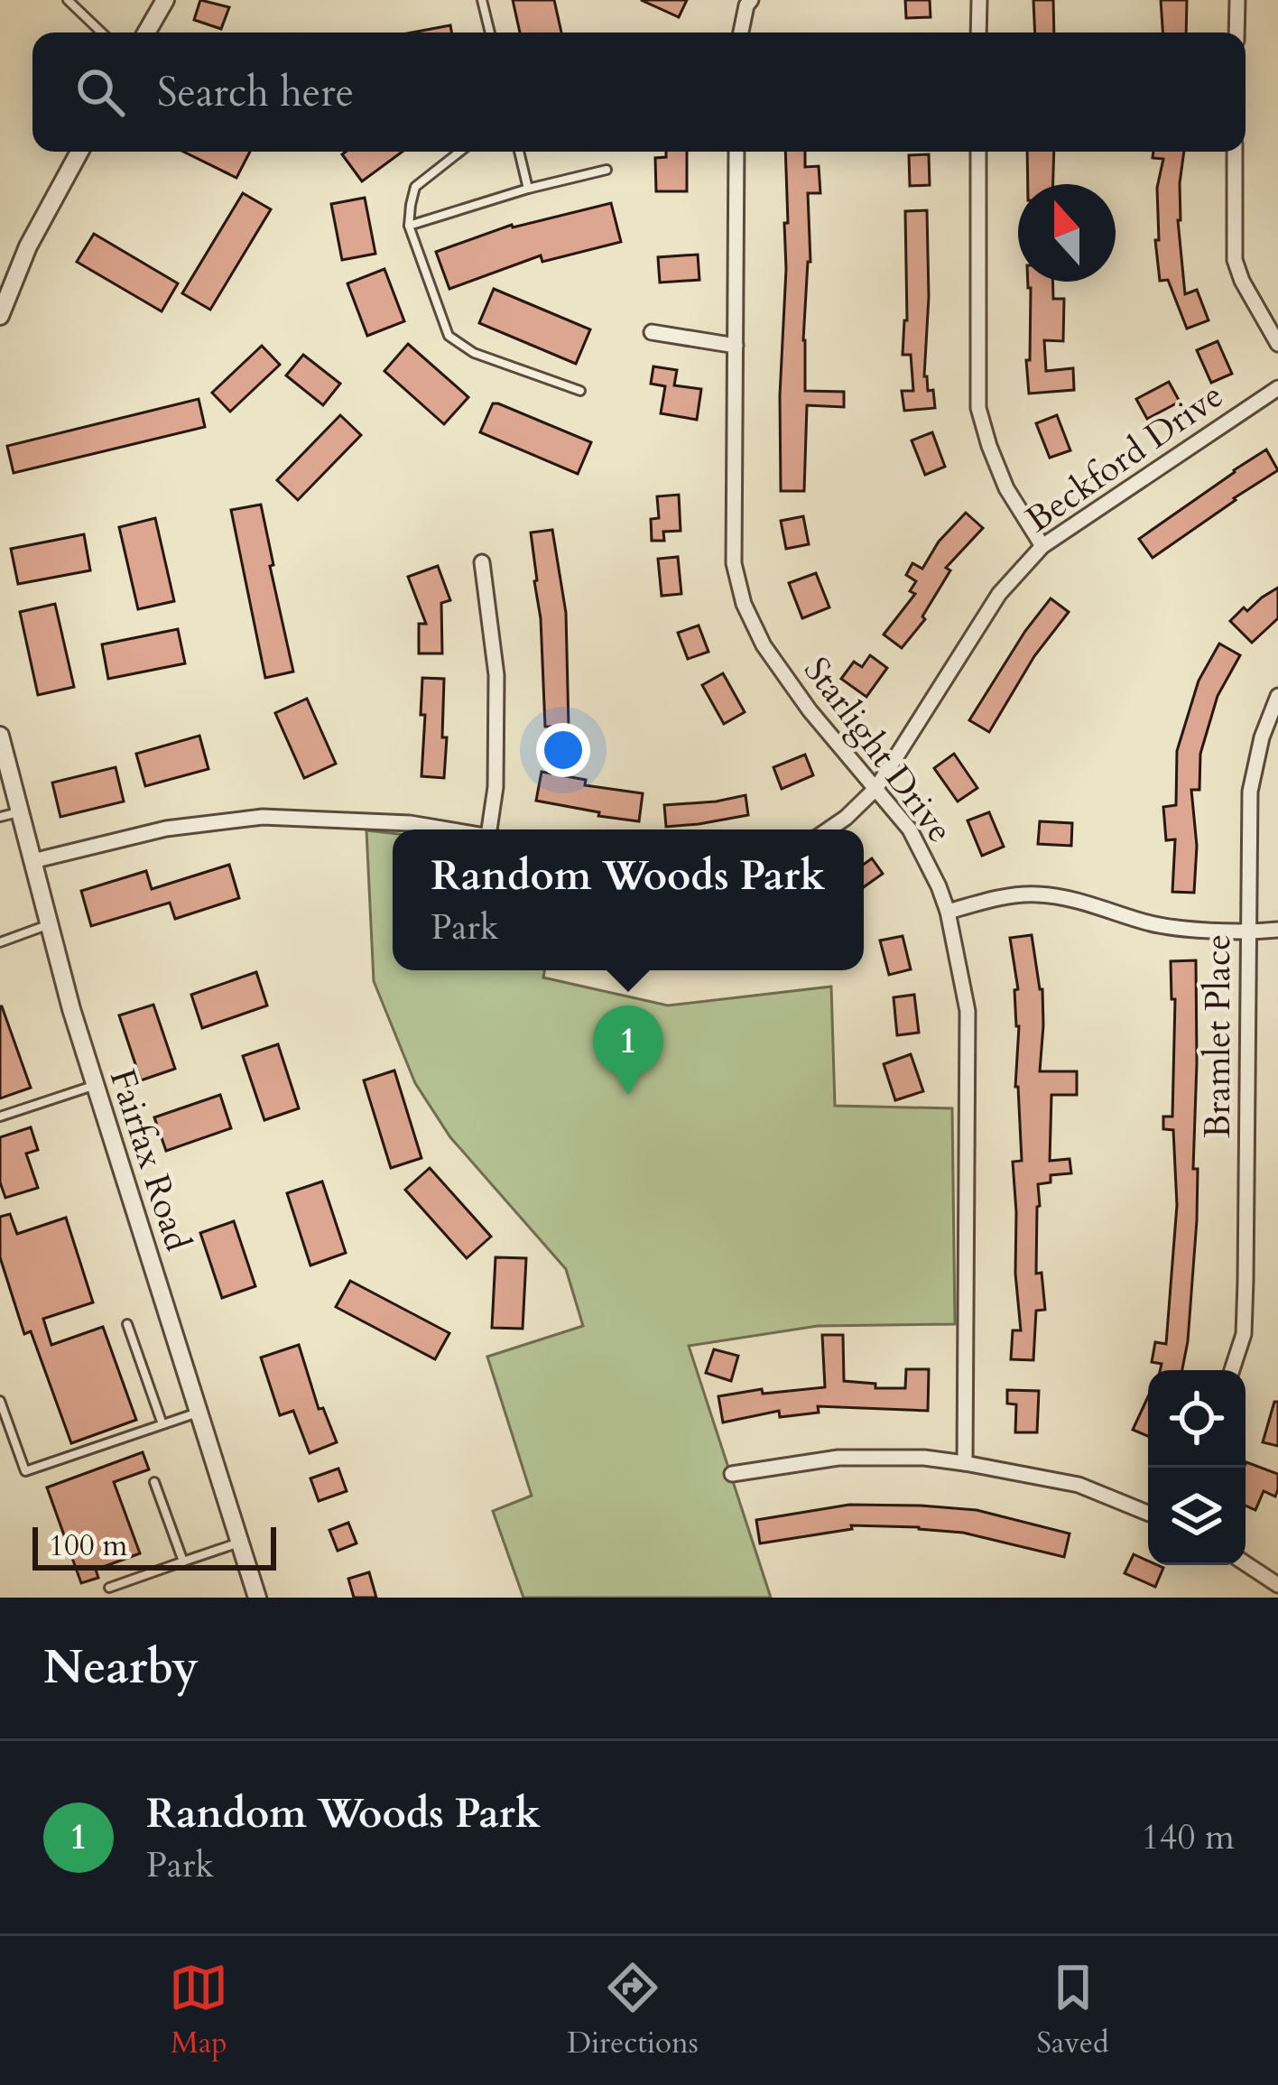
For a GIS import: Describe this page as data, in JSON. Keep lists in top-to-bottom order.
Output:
{
  "streets": {
    "street": [
      "Beckford Drive",
      "Starlight Drive",
      "Bramlet Place",
      "Fairfax Road"
    ]
  },
  "crossings": [
    ["Beckford Drive", "Starlight Drive"]
  ],
  "scale_bar": "100 m",
  "north": "top",
  "page": {
    "search": "Search here",
    "popup": ["Random Woods Park", "Park"],
    "pins": "1",
    "scale": "100 m",
    "heading": "Nearby",
    "list": [
      {
        "mark": "1",
        "name": "Random Woods Park",
        "note": "Park",
        "value": "140 m"
      }
    ],
    "nav": ["Map", "Directions", "Saved"]
  }
}
